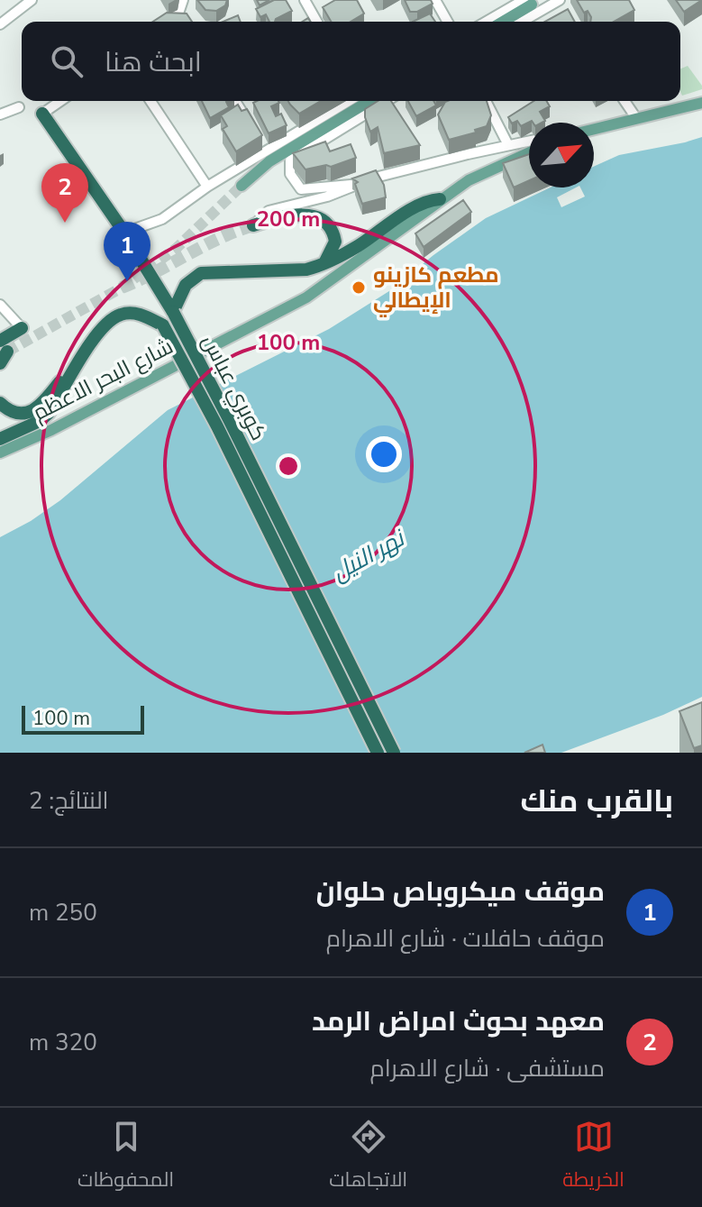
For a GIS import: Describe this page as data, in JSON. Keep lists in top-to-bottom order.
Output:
{
  "streets": {
    "highway": ["كوبري عباس"],
    "main road": ["شارع البحر الاعظم"]
  },
  "water": ["نهر النيل"],
  "places": ["مطعم كازينو الإيطالي"],
  "scale_bar": "100 m",
  "north": "top right",
  "page": {
    "search": "ابحث هنا",
    "pins": ["2", "1"],
    "scale": "100 m",
    "heading": ["بالقرب منك", "النتائج: 2"],
    "list": [
      {
        "mark": "1",
        "name": "موقف ميكروباص حلوان",
        "note": "موقف حافلات · شارع الاهرام",
        "value": "250 m"
      },
      {
        "mark": "2",
        "name": "معهد بحوث امراض الرمد",
        "note": "مستشفى · شارع الاهرام",
        "value": "320 m"
      }
    ],
    "nav": ["الخريطة", "الاتجاهات", "المحفوظات"]
  },
  "rings": ["200 m", "100 m"]
}
